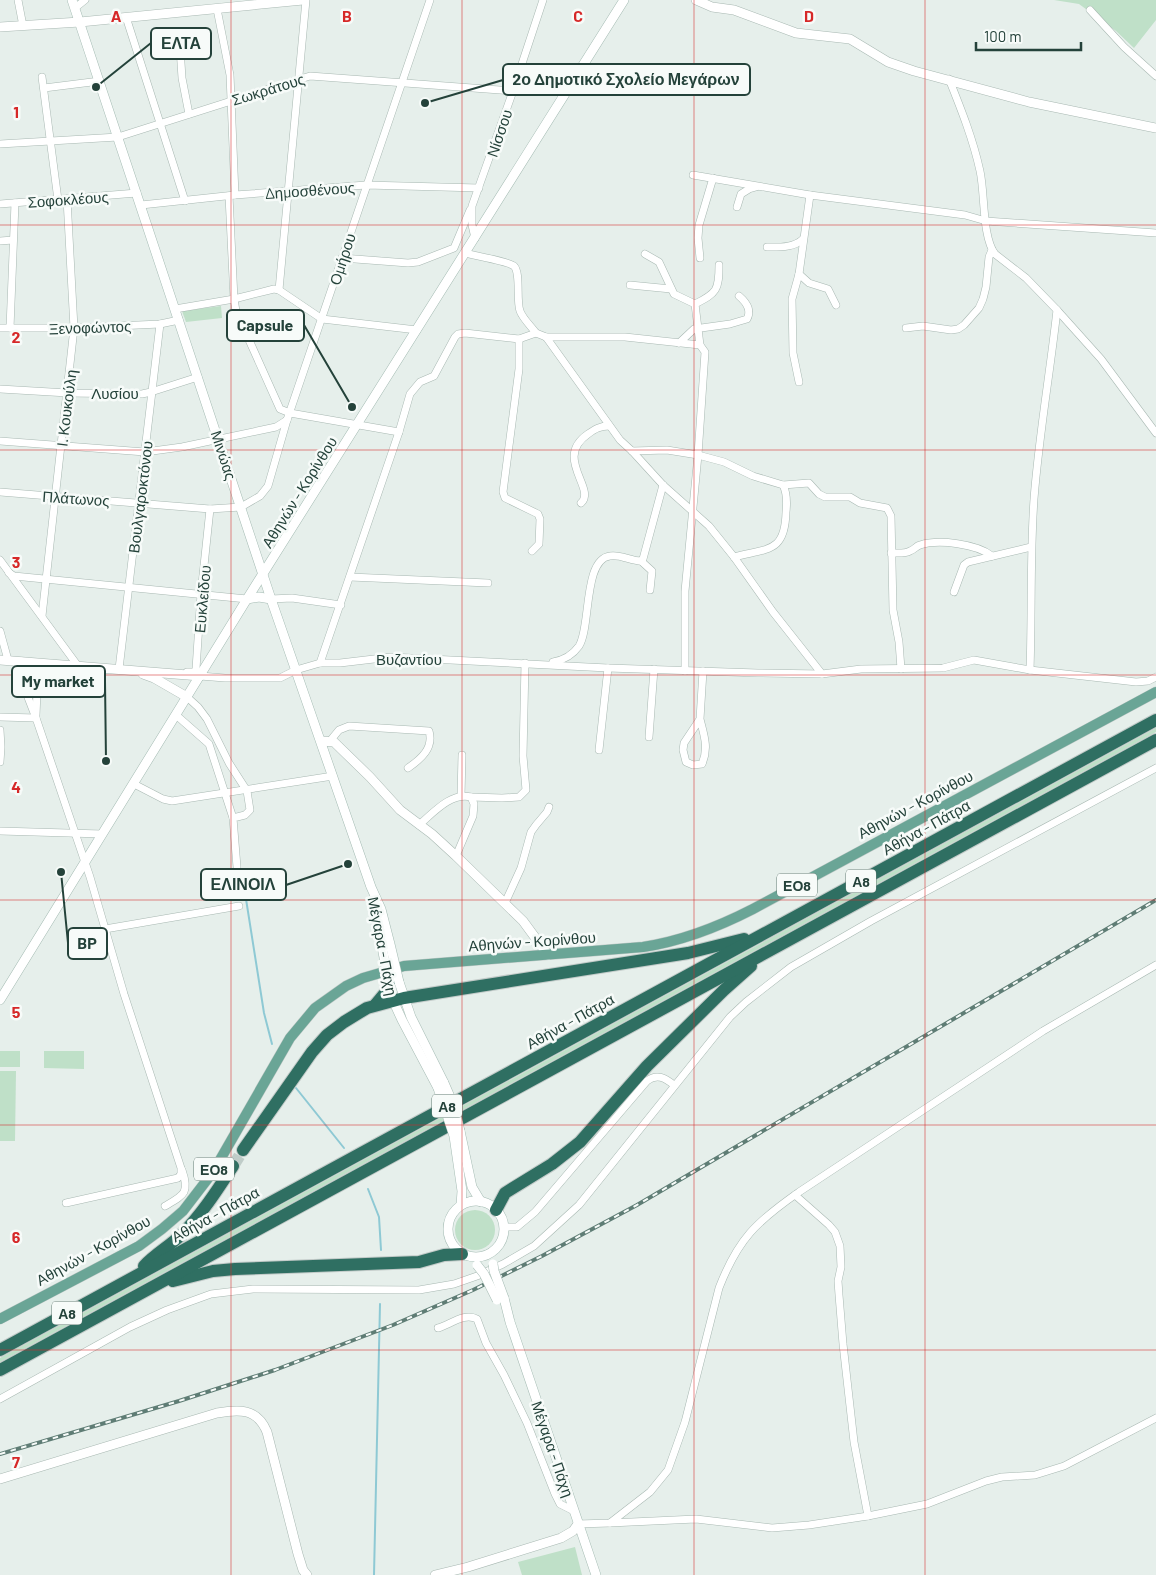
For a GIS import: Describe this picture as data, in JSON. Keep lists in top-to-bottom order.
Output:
{
  "streets": {
    "highway": ["Αθήνα - Πάτρα", "Α8"],
    "main road": [
      "Μινώας",
      "Αθηνών - Κορίνθου",
      "Βυζαντίου",
      "ΕΟ8",
      "Μέγαρα - Πάχη"
    ],
    "street": [
      "Σωκράτους",
      "Νίσσου",
      "Δημοσθένους",
      "Σοφοκλέους",
      "Ομήρου",
      "Ξενοφώντος",
      "Λυσίου",
      "Ι. Κουκούλη",
      "Βουλγαροκτόνου",
      "Πλάτωνος",
      "Ευκλείδου"
    ]
  },
  "crossings": [
    ["Σωκράτους", "Νίσσου"],
    ["Σωκράτους", "Ομήρου"],
    ["Σωκράτους", "Μινώας"],
    ["Νίσσου", "Δημοσθένους"],
    ["Νίσσου", "Αθηνών - Κορίνθου"],
    ["Δημοσθένους", "Ομήρου"],
    ["Δημοσθένους", "Μινώας"],
    ["Σοφοκλέους", "Ι. Κουκούλη"],
    ["Σοφοκλέους", "Μινώας"],
    ["Ομήρου", "Μινώας"],
    ["Ομήρου", "Πλάτωνος"],
    ["Ξενοφώντος", "Ι. Κουκούλη"],
    ["Ξενοφώντος", "Μινώας"],
    ["Ξενοφώντος", "Βουλγαροκτόνου"],
    ["Λυσίου", "Ι. Κουκούλη"],
    ["Λυσίου", "Μινώας"],
    ["Λυσίου", "Βουλγαροκτόνου"],
    ["Ι. Κουκούλη", "Πλάτωνος"],
    ["Μινώας", "Αθηνών - Κορίνθου"],
    ["Μινώας", "Πλάτωνος"],
    ["Μινώας", "Βυζαντίου"],
    ["Μινώας", "Μέγαρα - Πάχη"],
    ["Αθηνών - Κορίνθου", "Βυζαντίου"],
    ["Βουλγαροκτόνου", "Πλάτωνος"],
    ["Βουλγαροκτόνου", "Βυζαντίου"],
    ["Πλάτωνος", "Ευκλείδου"],
    ["Ευκλείδου", "Βυζαντίου"]
  ],
  "places": [
    "ΕΛΤΑ",
    "2ο Δημοτικό Σχολείο Μεγάρων",
    "Capsule",
    "My market",
    "ΕΛΙΝΟΙΛ",
    "BP"
  ],
  "scale_bar": "100 m",
  "grid": {
    "columns": [
      "A",
      "B",
      "C",
      "D"
    ],
    "rows": [
      "1",
      "2",
      "3",
      "4",
      "5",
      "6",
      "7"
    ]
  }
}
